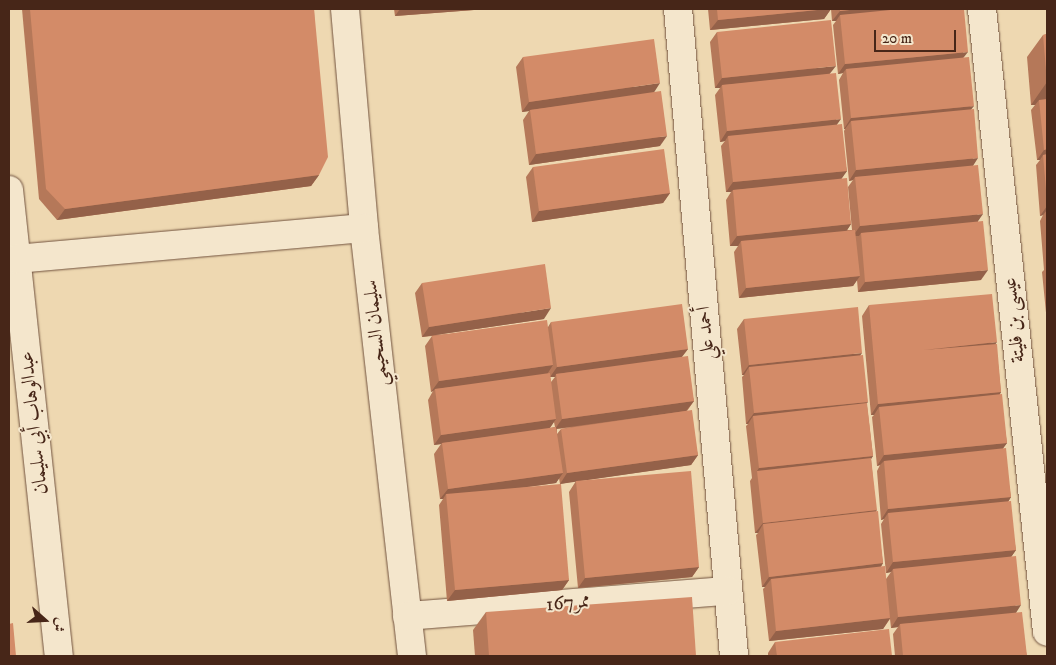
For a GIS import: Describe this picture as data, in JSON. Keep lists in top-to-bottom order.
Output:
{
  "streets": {
    "street": [
      "عيسى بن فليتة",
      "سليمان السحيمي",
      "أحمد علي",
      "عبدالوهاب أبي سليمان",
      "ممر167"
    ]
  },
  "crossings": [
    ["سليمان السحيمي", "ممر167"],
    ["أحمد علي", "ممر167"]
  ],
  "scale_bar": "20 m",
  "north": "right"
}
